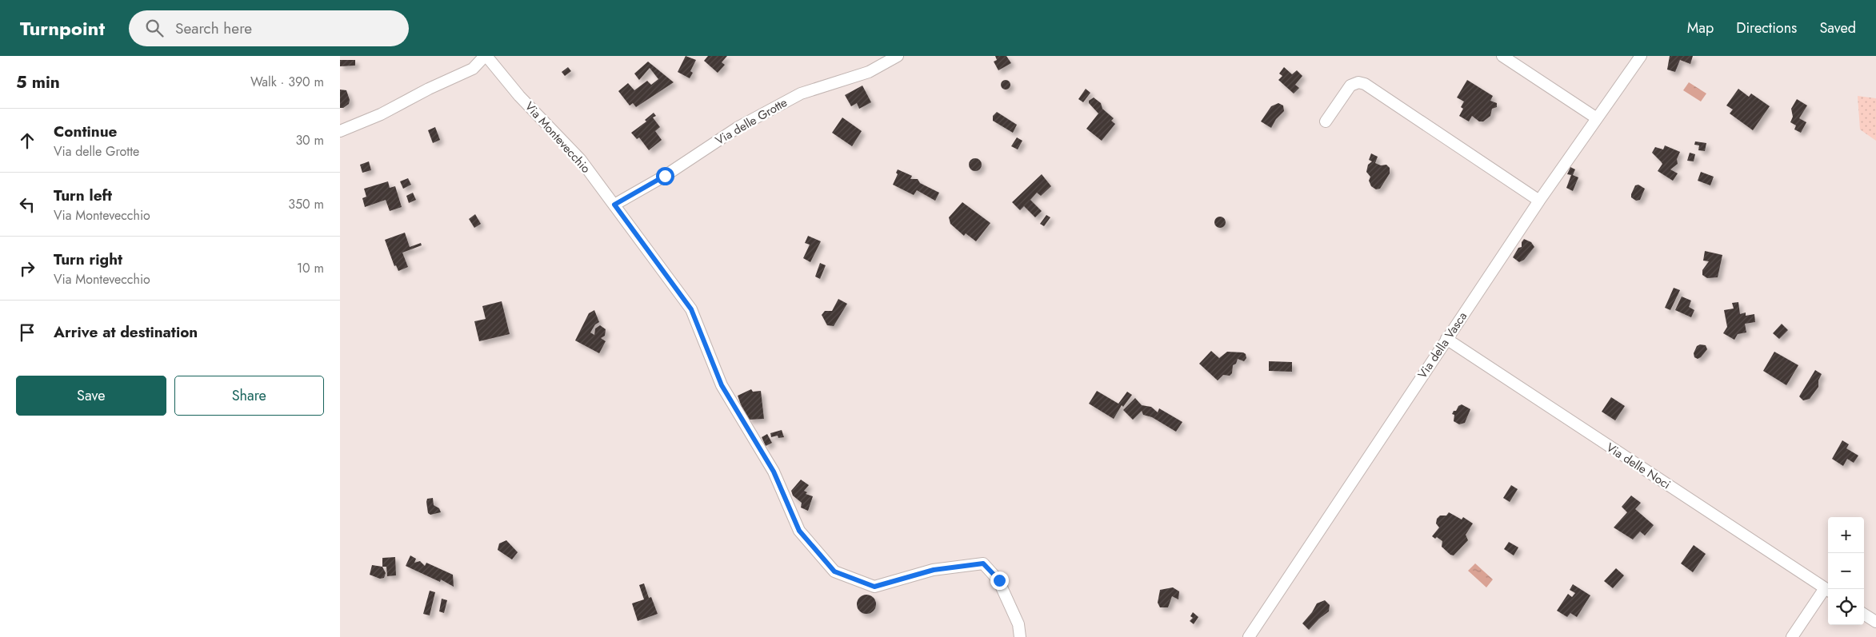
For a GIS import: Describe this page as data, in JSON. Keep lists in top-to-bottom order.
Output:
{
  "streets": {
    "street": [
      "Via delle Grotte",
      "Via Montevecchio",
      "Via della Vasca",
      "Via delle Noci"
    ]
  },
  "crossings": [
    ["Via delle Grotte", "Via Montevecchio"],
    ["Via della Vasca", "Via delle Noci"]
  ],
  "page": {
    "header": "Turnpoint",
    "search": "Search here",
    "nav": ["Map", "Directions", "Saved"],
    "heading": ["5 min", "Walk · 390 m"],
    "list": [
      ["Continue", "Via delle Grotte", "30 m"],
      ["Turn left", "Via Montevecchio", "350 m"],
      ["Turn right", "Via Montevecchio", "10 m"],
      "Arrive at destination"
    ],
    "buttons": ["Save", "Share"],
    "map_buttons": ["+", "−"]
  }
}
